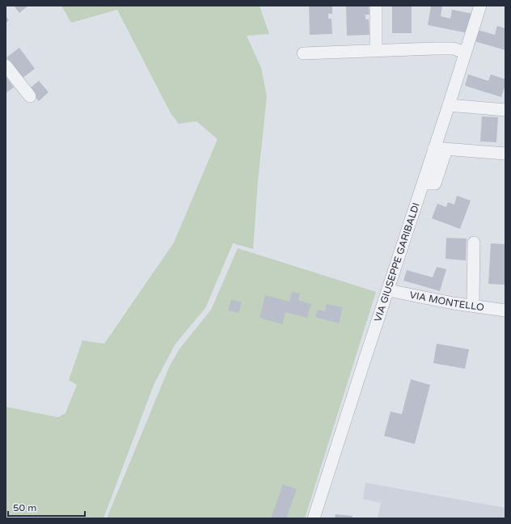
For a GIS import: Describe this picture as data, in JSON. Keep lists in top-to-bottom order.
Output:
{
  "streets": {
    "street": ["VIA GIUSEPPE GARIBALDI", "VIA MONTELLO"]
  },
  "crossings": [
    ["VIA GIUSEPPE GARIBALDI", "VIA MONTELLO"]
  ],
  "scale_bar": "50 m"
}
